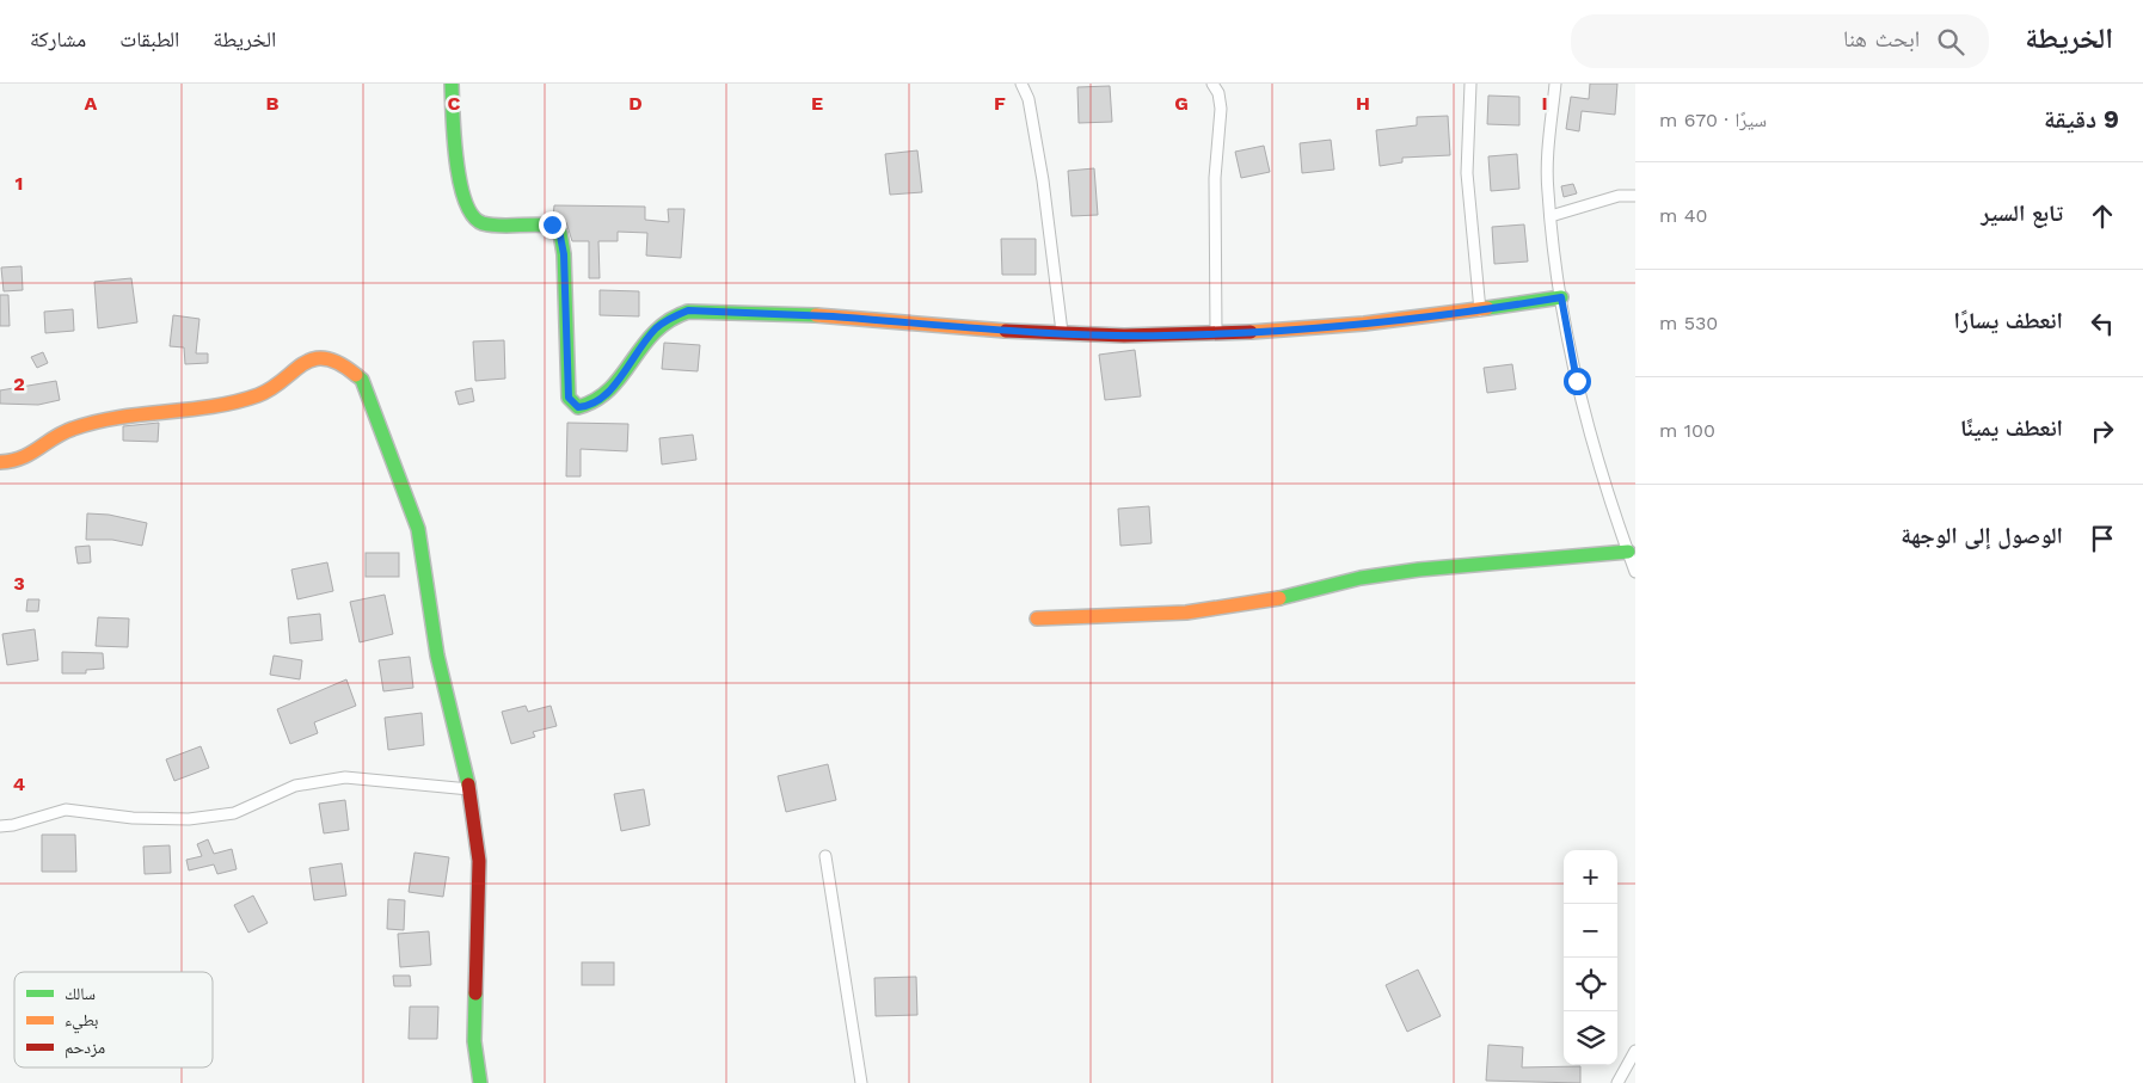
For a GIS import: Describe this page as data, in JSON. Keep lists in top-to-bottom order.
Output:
{
  "legend": ["سالك", "بطيء", "مزدحم"],
  "page": {
    "header": "الخريطة",
    "search": "ابحث هنا",
    "nav": ["الخريطة", "الطبقات", "مشاركة"],
    "heading": ["9 دقيقة", "سيرًا · 670 m"],
    "list": [
      ["تابع السير", "40 m"],
      ["انعطف يسارًا", "530 m"],
      ["انعطف يمينًا", "100 m"],
      "الوصول إلى الوجهة"
    ],
    "map_buttons": ["+", "−"]
  },
  "grid": {
    "columns": [
      "A",
      "B",
      "C",
      "D",
      "E",
      "F",
      "G",
      "H",
      "I"
    ],
    "rows": [
      "1",
      "2",
      "3",
      "4"
    ]
  }
}
